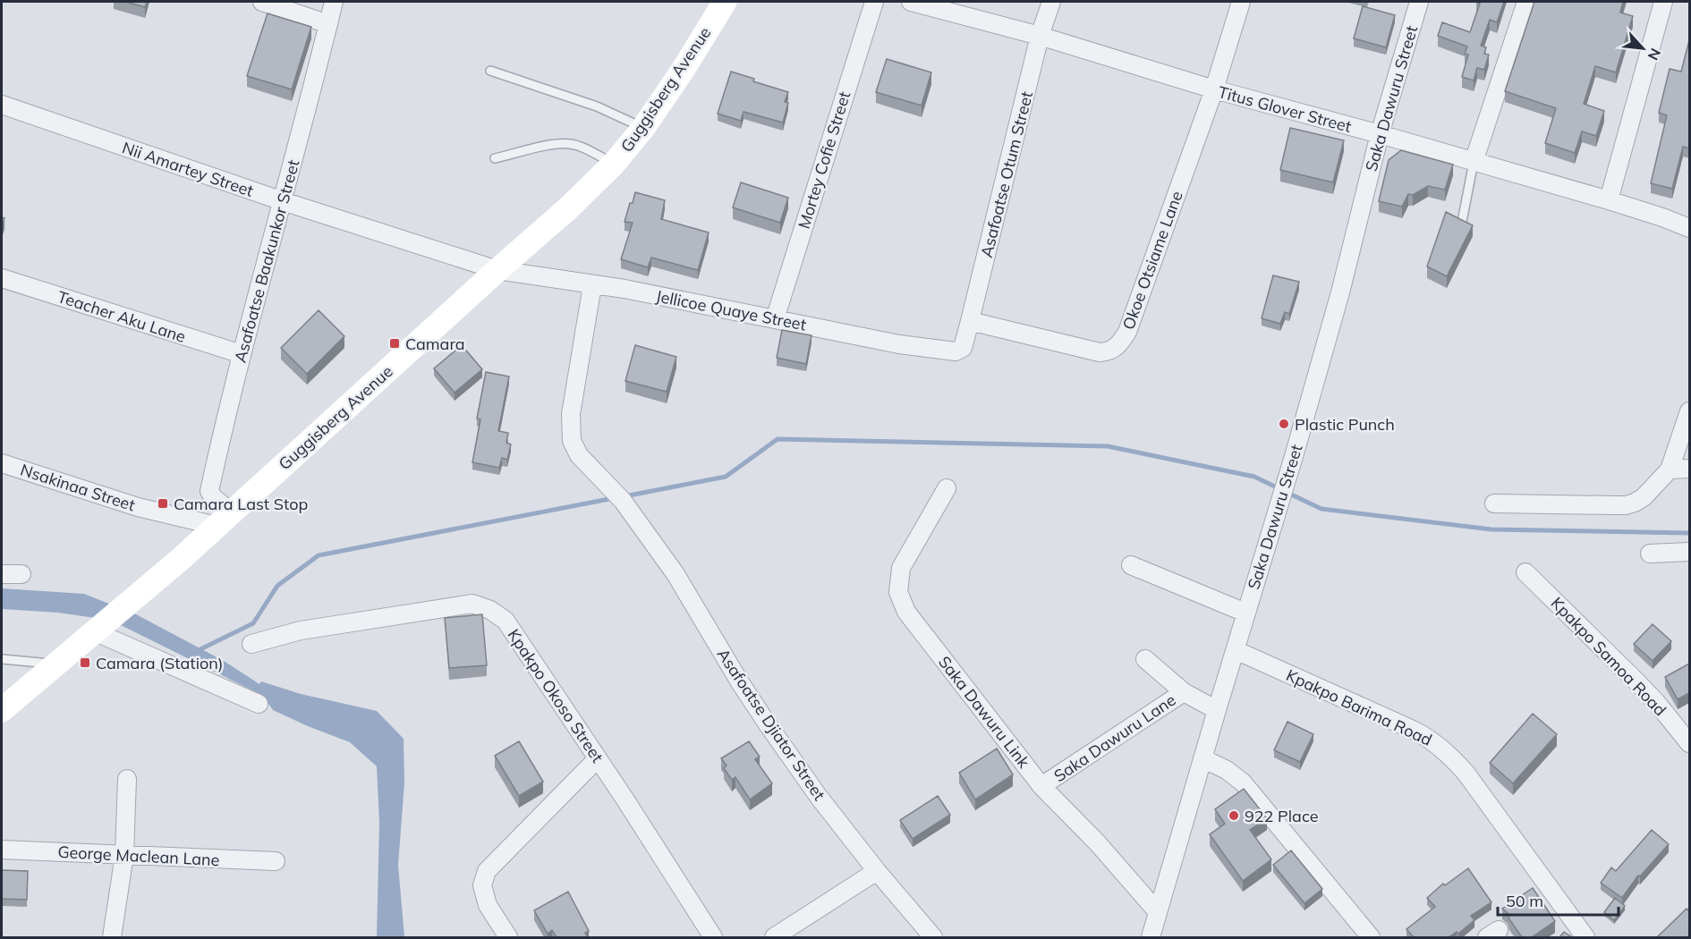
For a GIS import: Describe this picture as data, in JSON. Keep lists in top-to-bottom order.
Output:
{
  "streets": {
    "main road": ["Guggisberg Avenue"],
    "street": [
      "Saka Dawuru Street",
      "Titus Glover Street",
      "Mortey Cofie Street",
      "Nii Amartey Street",
      "Asafoatse Otum Street",
      "Okoe Otsiame Lane",
      "Asafoatse Baakunkor Street",
      "Jellicoe Quaye Street",
      "Teacher Aku Lane",
      "Nsakinaa Street",
      "Kpakpo Samoa Road",
      "Kpakpo Okoso Street",
      "Kpakpo Barima Road",
      "Saka Dawuru Link",
      "Asafoatse Djiator Street",
      "Saka Dawuru Lane",
      "George Maclean Lane"
    ]
  },
  "crossings": [
    ["Guggisberg Avenue", "Nii Amartey Street"],
    ["Guggisberg Avenue", "Asafoatse Baakunkor Street"],
    ["Guggisberg Avenue", "Jellicoe Quaye Street"],
    ["Guggisberg Avenue", "Nsakinaa Street"],
    ["Saka Dawuru Street", "Titus Glover Street"],
    ["Saka Dawuru Street", "Kpakpo Barima Road"],
    ["Saka Dawuru Street", "Saka Dawuru Link"],
    ["Saka Dawuru Street", "Saka Dawuru Lane"],
    ["Titus Glover Street", "Asafoatse Otum Street"],
    ["Titus Glover Street", "Okoe Otsiame Lane"],
    ["Mortey Cofie Street", "Jellicoe Quaye Street"],
    ["Nii Amartey Street", "Asafoatse Baakunkor Street"],
    ["Nii Amartey Street", "Jellicoe Quaye Street"],
    ["Asafoatse Otum Street", "Okoe Otsiame Lane"],
    ["Asafoatse Otum Street", "Jellicoe Quaye Street"],
    ["Asafoatse Baakunkor Street", "Teacher Aku Lane"],
    ["Asafoatse Baakunkor Street", "Nsakinaa Street"],
    ["Jellicoe Quaye Street", "Asafoatse Djiator Street"],
    ["Saka Dawuru Link", "Saka Dawuru Lane"]
  ],
  "places": {
    "transit": ["Camara", "Camara Last Stop", "Camara (Station)"],
    "other": ["Plastic Punch", "922 Place"]
  },
  "scale_bar": "50 m",
  "north": "bottom right"
}
